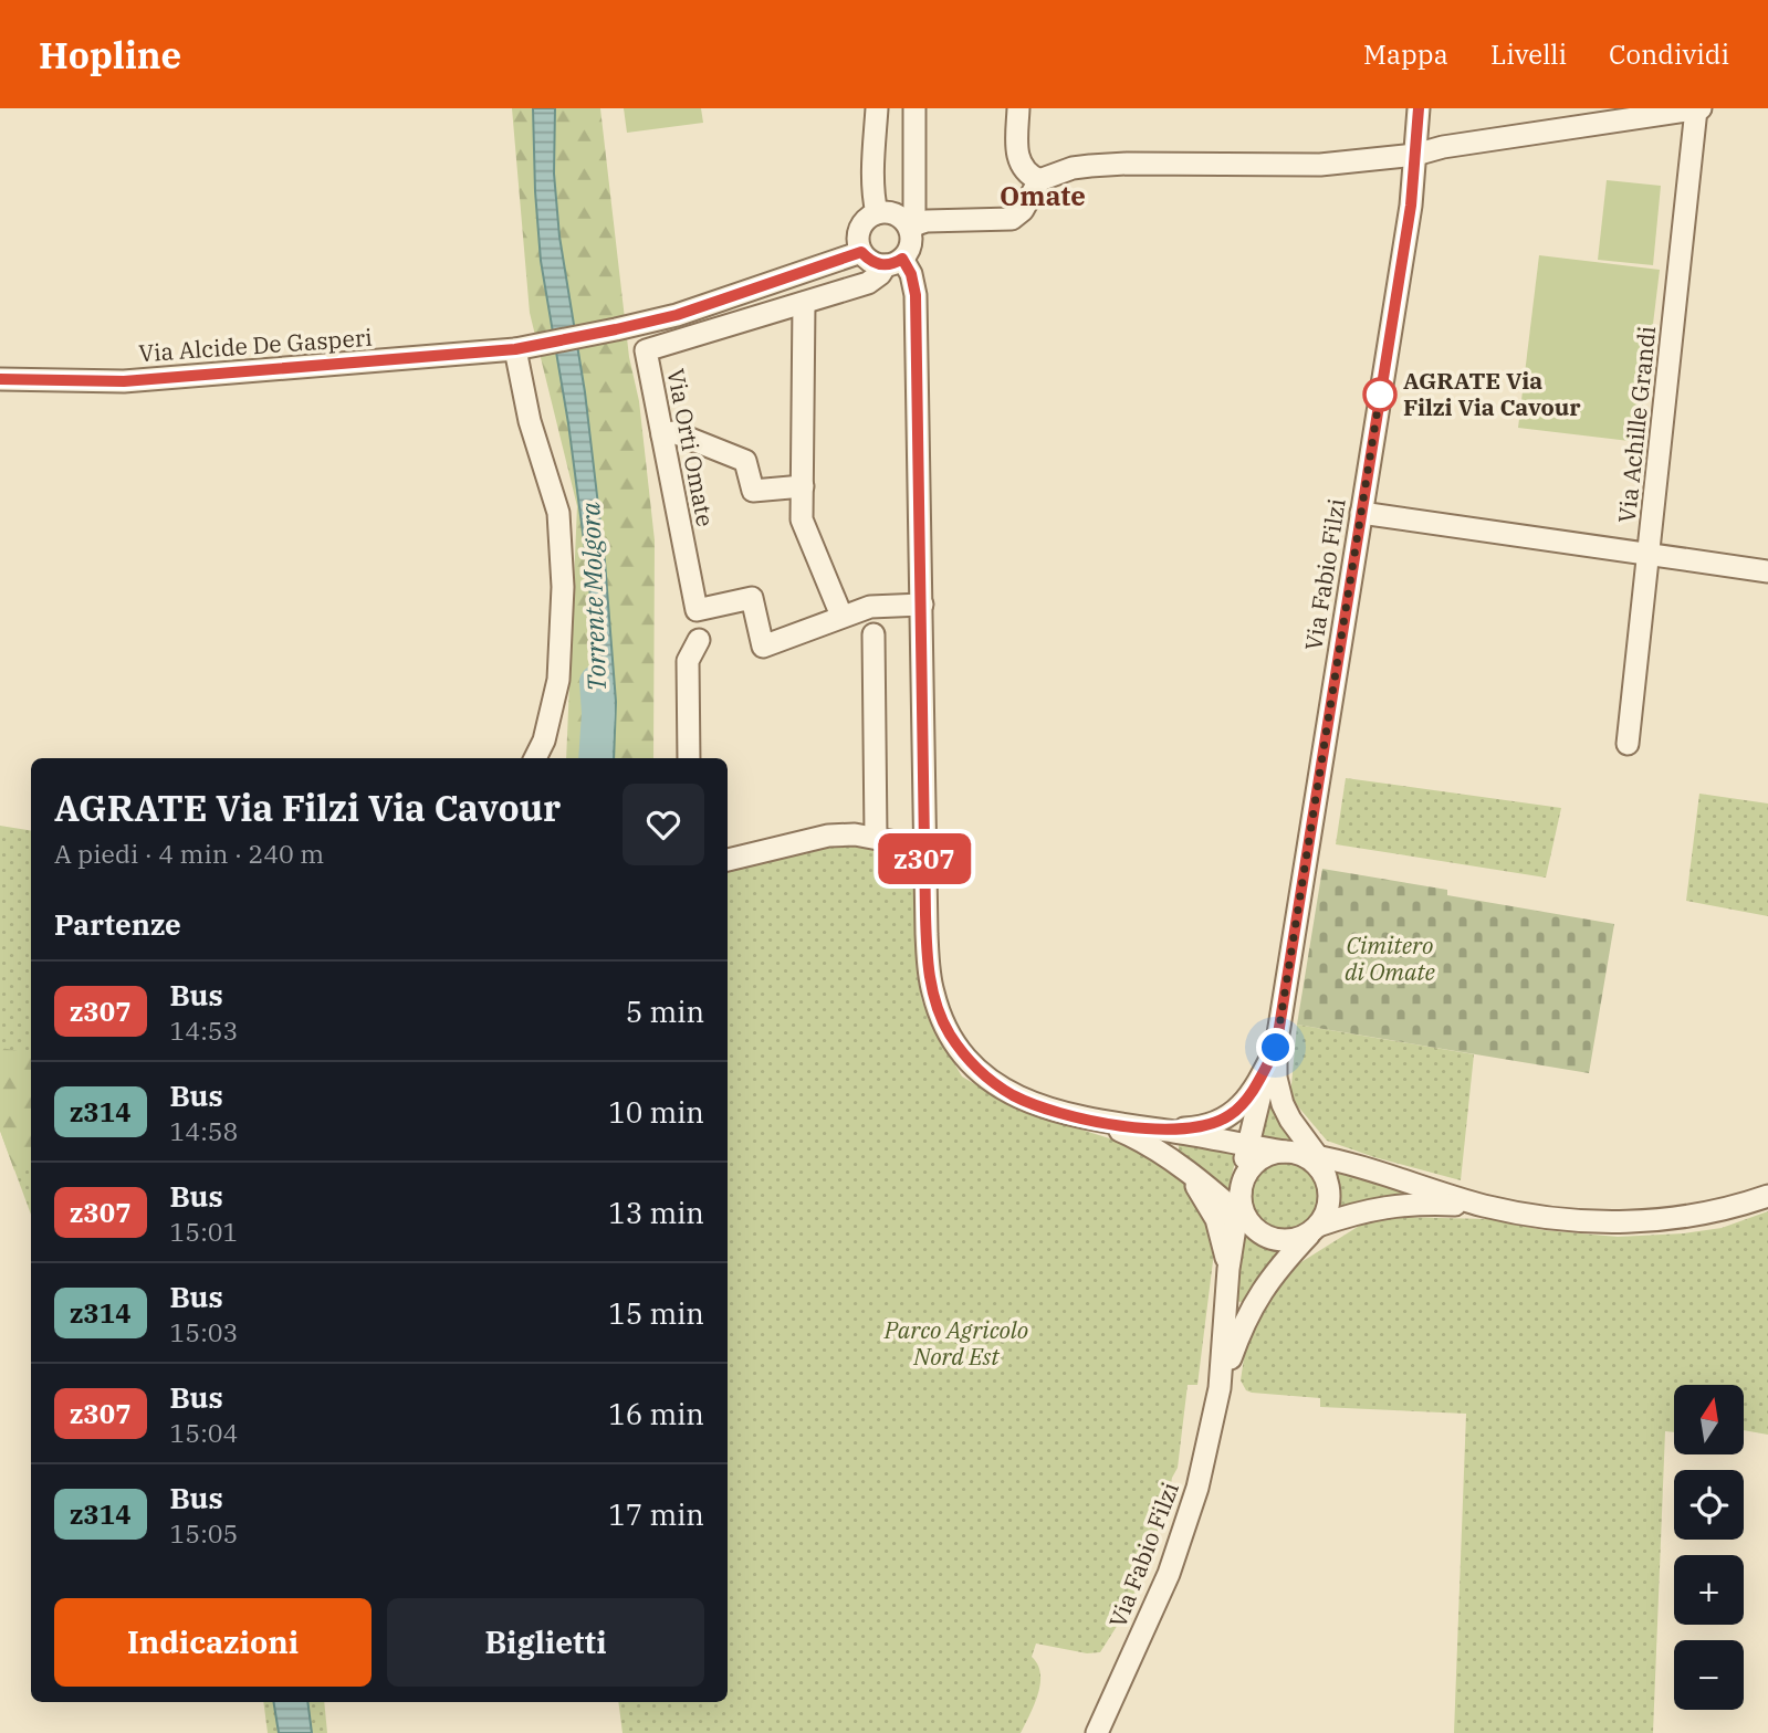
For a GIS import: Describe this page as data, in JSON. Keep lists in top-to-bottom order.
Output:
{
  "streets": {
    "street": [
      "Via Alcide De Gasperi",
      "Via Achille Grandi",
      "Via Orti Omate",
      "Via Fabio Filzi"
    ]
  },
  "crossings": [
    ["Via Alcide De Gasperi", "Via Orti Omate"]
  ],
  "districts": ["Omate"],
  "water": ["Torrente Molgora"],
  "parks": ["Cimitero di Omate", "Parco Agricolo Nord Est"],
  "places": ["AGRATE Via Filzi Via Cavour"],
  "lines": ["bus line z307"],
  "north": "top",
  "page": {
    "header": "Hopline",
    "nav": ["Mappa", "Livelli", "Condividi"],
    "on_map": "z307",
    "heading": [
      ["AGRATE Via Filzi Via Cavour", "A piedi · 4 min · 240 m"],
      "Partenze"
    ],
    "list": [
      {
        "mark": "z307",
        "name": "Bus",
        "note": "14:53",
        "value": "5 min"
      },
      {
        "mark": "z314",
        "name": "Bus",
        "note": "14:58",
        "value": "10 min"
      },
      {
        "mark": "z307",
        "name": "Bus",
        "note": "15:01",
        "value": "13 min"
      },
      {
        "mark": "z314",
        "name": "Bus",
        "note": "15:03",
        "value": "15 min"
      },
      {
        "mark": "z307",
        "name": "Bus",
        "note": "15:04",
        "value": "16 min"
      },
      {
        "mark": "z314",
        "name": "Bus",
        "note": "15:05",
        "value": "17 min"
      }
    ],
    "map_buttons": ["+", "−"],
    "buttons": ["Indicazioni", "Biglietti"]
  }
}
